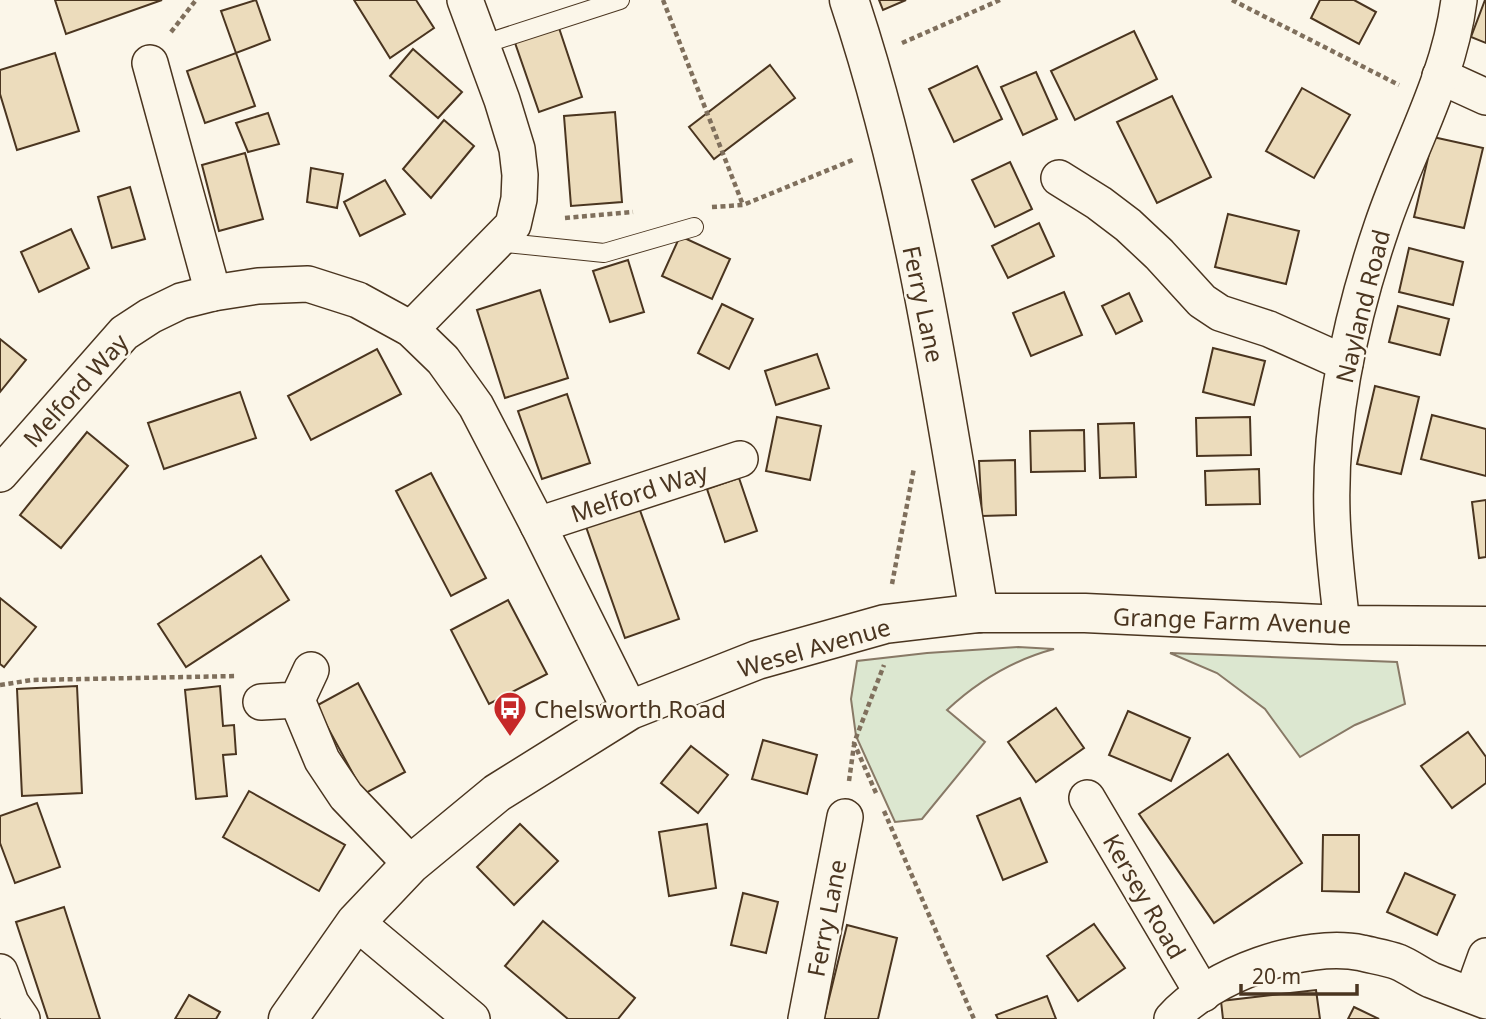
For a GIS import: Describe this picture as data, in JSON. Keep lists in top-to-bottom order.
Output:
{
  "streets": {
    "street": [
      "Ferry Lane",
      "Nayland Road",
      "Melford Way",
      "Grange Farm Avenue",
      "Wesel Avenue",
      "Kersey Road"
    ]
  },
  "crossings": [
    ["Ferry Lane", "Grange Farm Avenue"],
    ["Ferry Lane", "Wesel Avenue"],
    ["Nayland Road", "Grange Farm Avenue"],
    ["Melford Way", "Wesel Avenue"],
    ["Grange Farm Avenue", "Wesel Avenue"]
  ],
  "places": {
    "bus stop": ["Chelsworth Road"]
  },
  "scale_bar": "20 m"
}
